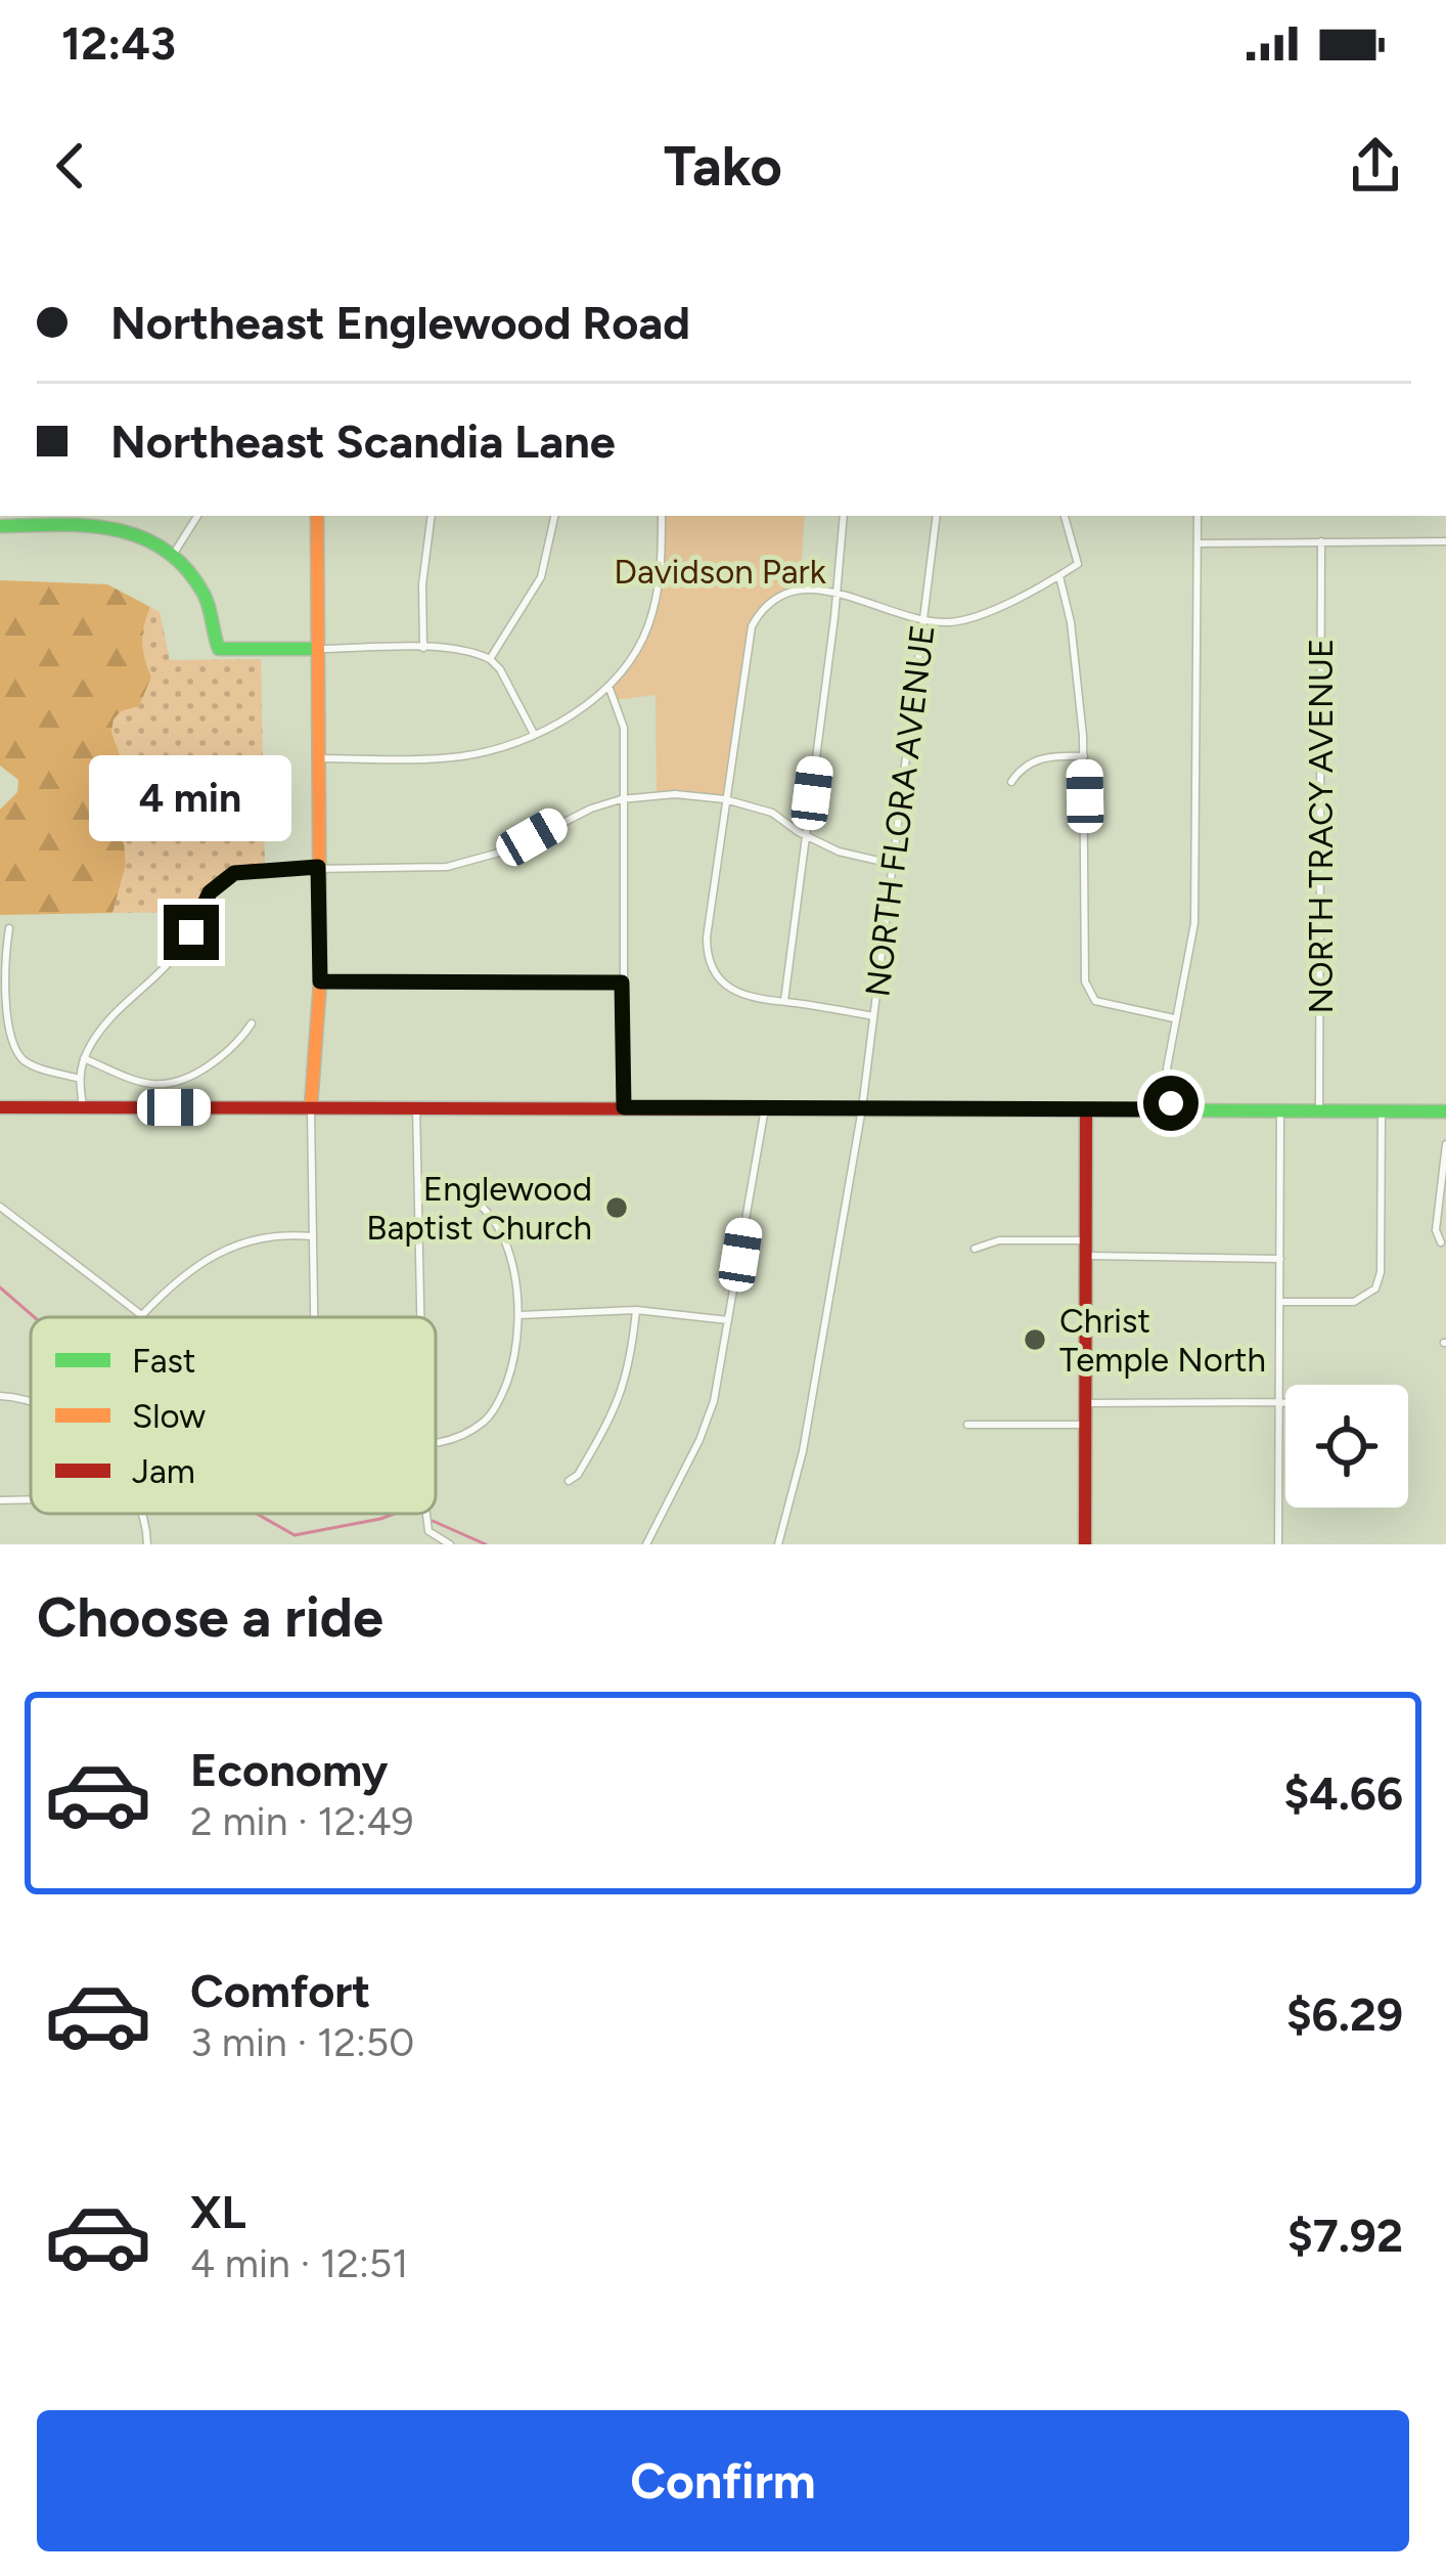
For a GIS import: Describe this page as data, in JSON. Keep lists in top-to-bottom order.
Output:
{
  "streets": {
    "street": ["NORTH FLORA AVENUE", "NORTH TRACY AVENUE"]
  },
  "parks": ["Davidson Park"],
  "places": ["Englewood Baptist Church", "Christ Temple North"],
  "legend": ["Fast", "Slow", "Jam"],
  "page": {
    "status": "12:43",
    "header": "Tako",
    "banner": ["Northeast Englewood Road", "Northeast Scandia Lane"],
    "bubble": "4 min",
    "heading": "Choose a ride",
    "list": [
      {
        "name": "Economy",
        "note": "2 min · 12:49",
        "value": "$4.66"
      },
      {
        "name": "Comfort",
        "note": "3 min · 12:50",
        "value": "$6.29"
      },
      {
        "name": "XL",
        "note": "4 min · 12:51",
        "value": "$7.92"
      }
    ],
    "buttons": "Confirm"
  }
}
